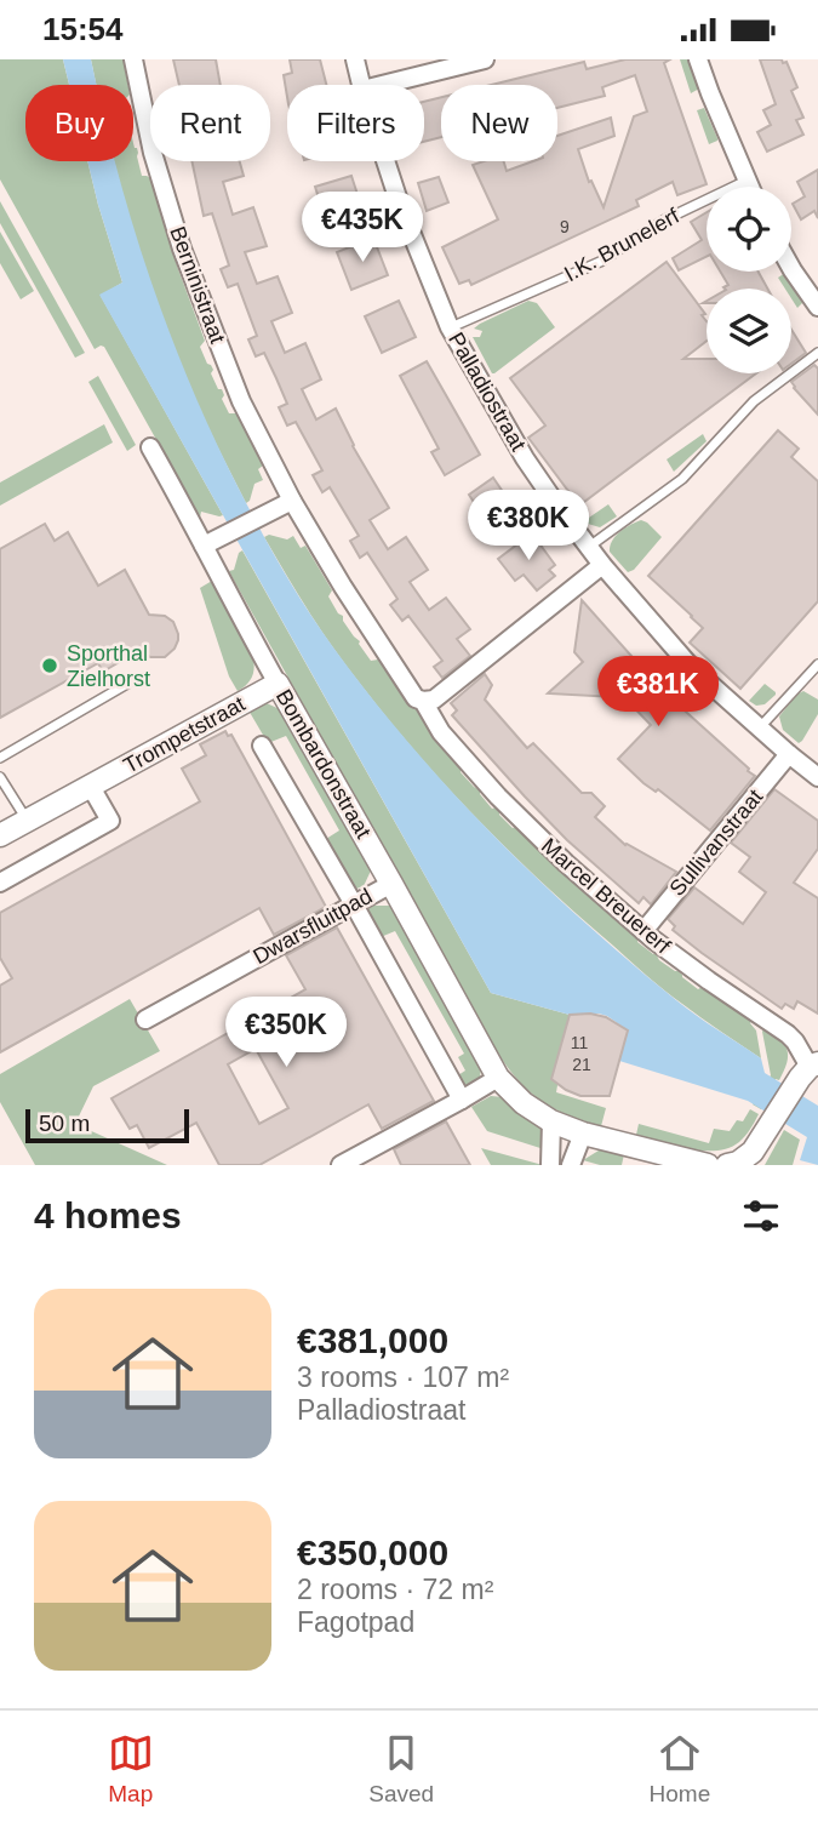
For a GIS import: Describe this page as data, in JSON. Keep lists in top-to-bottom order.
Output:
{
  "streets": {
    "street": [
      "Berninistraat",
      "Palladiostraat",
      "Trompetstraat",
      "Bombardonstraat",
      "Sullivanstraat",
      "Marcel Breuererf",
      "Dwarsfluitpad"
    ],
    "lane": ["I.K. Brunelerf"]
  },
  "crossings": [
    ["I.K. Brunelerf", "Palladiostraat"],
    ["Berninistraat", "Marcel Breuererf"],
    ["Palladiostraat", "Sullivanstraat"],
    ["Trompetstraat", "Bombardonstraat"],
    ["Bombardonstraat", "Dwarsfluitpad"],
    ["Sullivanstraat", "Marcel Breuererf"]
  ],
  "places": ["Sporthal Zielhorst"],
  "house_numbers": ["9", "11", "21"],
  "scale_bar": "50 m",
  "page": {
    "status": "15:54",
    "chip": [
      "Buy",
      "Rent",
      "Filters",
      "New"
    ],
    "price": [
      "€435K",
      "€380K",
      "€381K",
      "€350K"
    ],
    "scale": "50 m",
    "heading": "4 homes",
    "list": [
      {
        "name": "€381,000",
        "note": "3 rooms · 107 m² · Palladiostraat"
      },
      {
        "name": "€350,000",
        "note": "2 rooms · 72 m² · Fagotpad"
      }
    ],
    "tabs": ["Map", "Saved", "Home"]
  }
}
